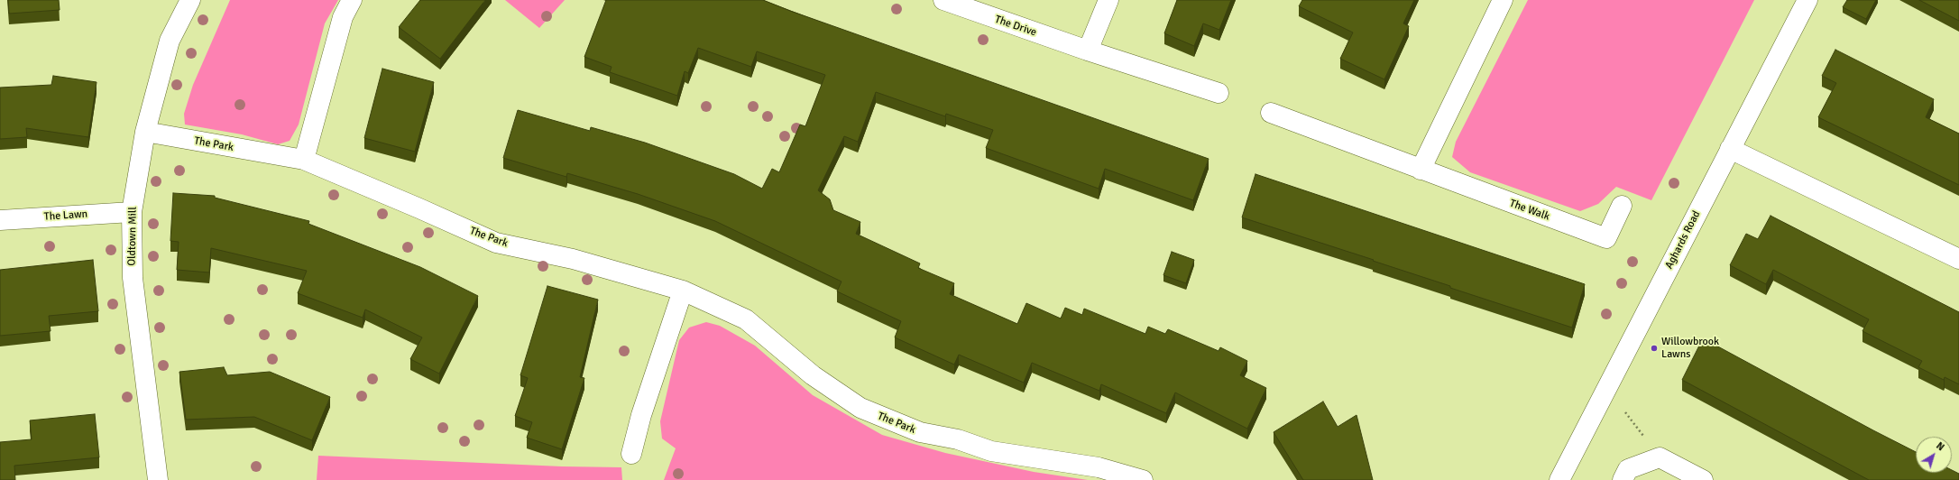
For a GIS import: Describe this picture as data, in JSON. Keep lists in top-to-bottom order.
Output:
{
  "streets": {
    "street": [
      "The Drive",
      "The Park",
      "The Walk",
      "The Lawn",
      "Oldtown Mill",
      "Aghards Road"
    ]
  },
  "crossings": [
    ["The Park", "Oldtown Mill"],
    ["The Lawn", "Oldtown Mill"]
  ],
  "places": ["Willowbrook Lawns"],
  "north": "top right"
}
